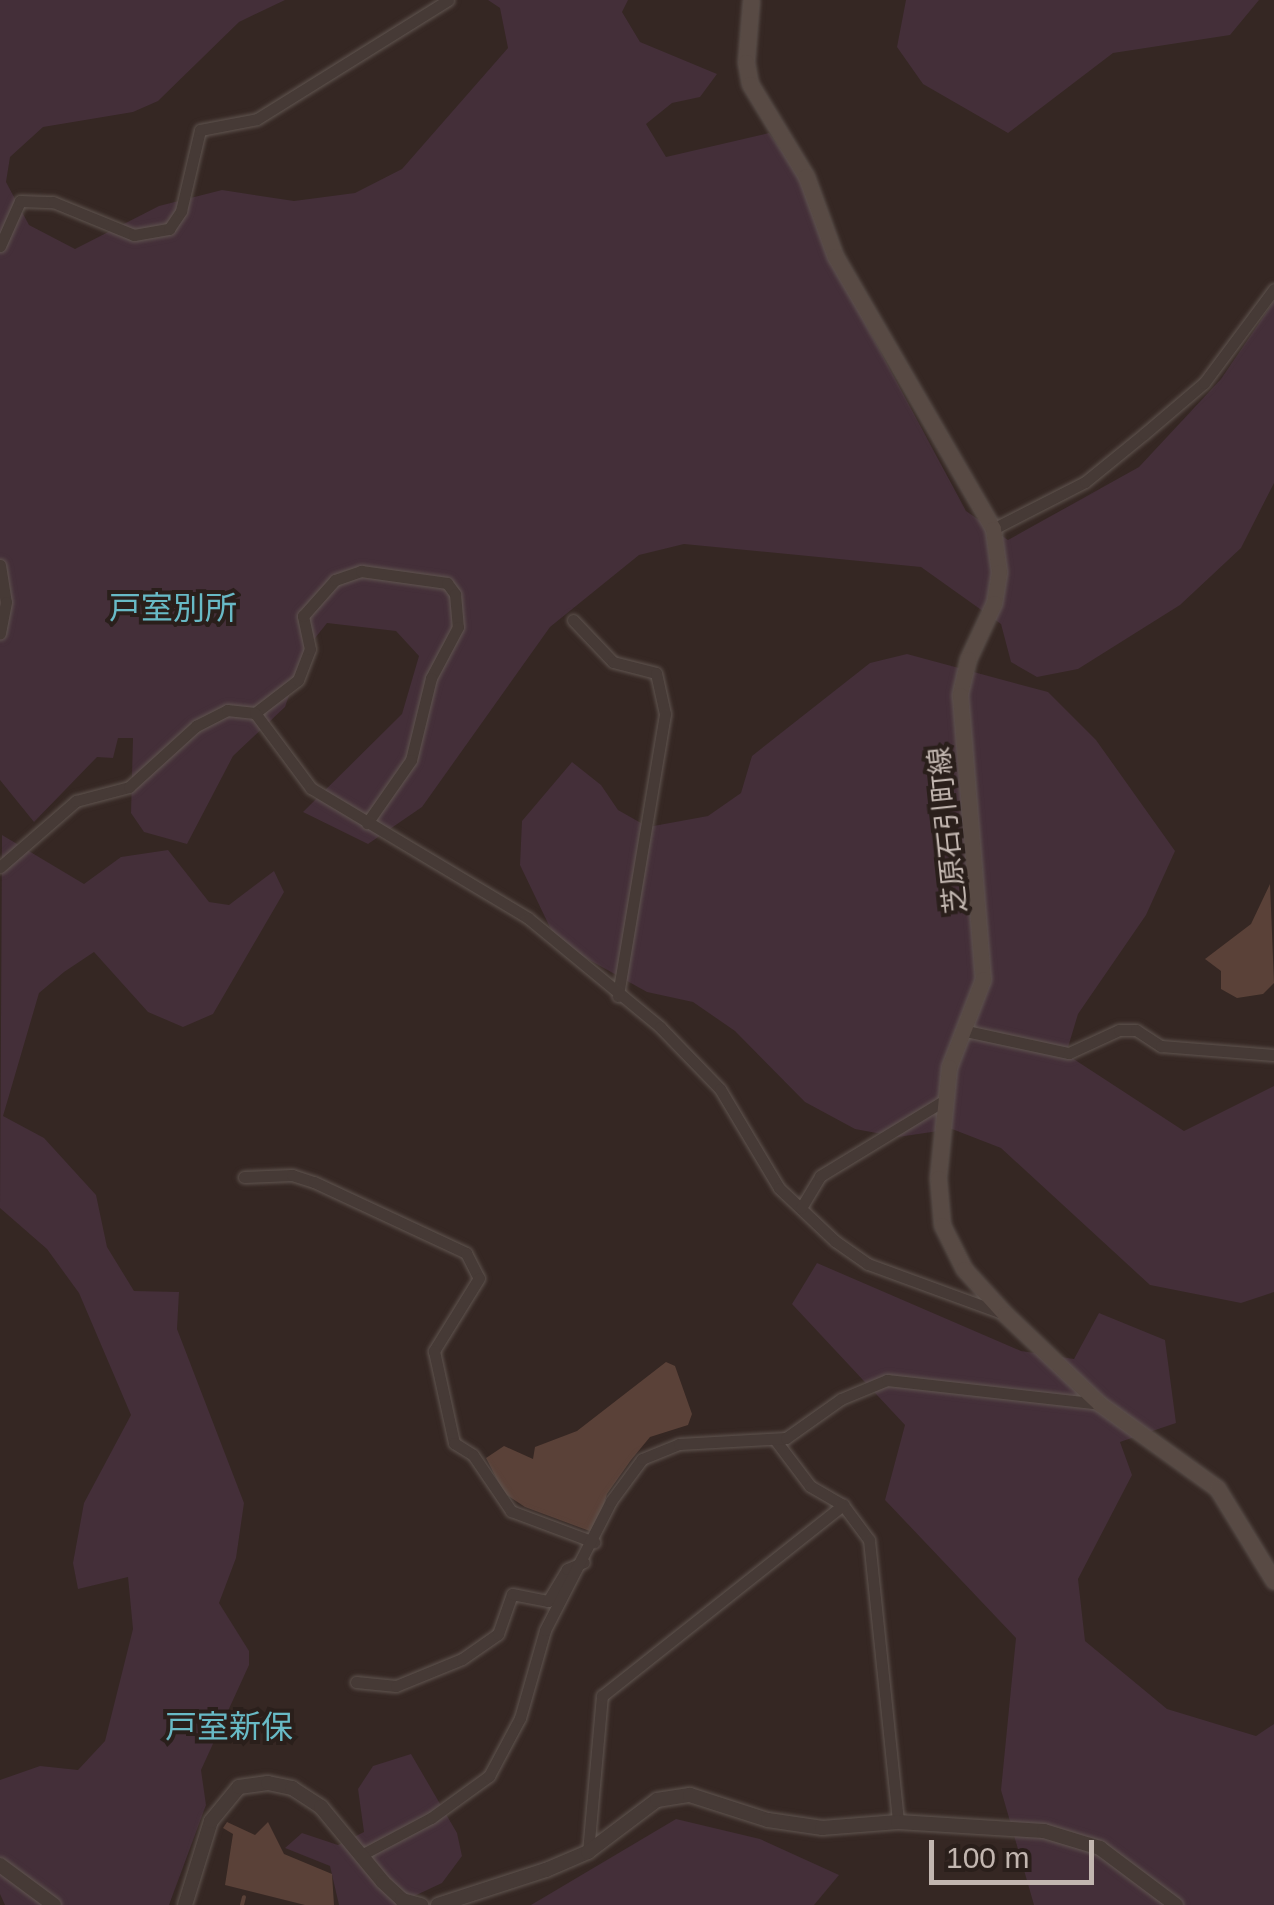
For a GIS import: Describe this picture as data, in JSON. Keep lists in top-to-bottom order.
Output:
{
  "streets": {
    "main road": ["芝原石引町線"]
  },
  "districts": ["戸室別所", "戸室新保"],
  "scale_bar": "100 m"
}
